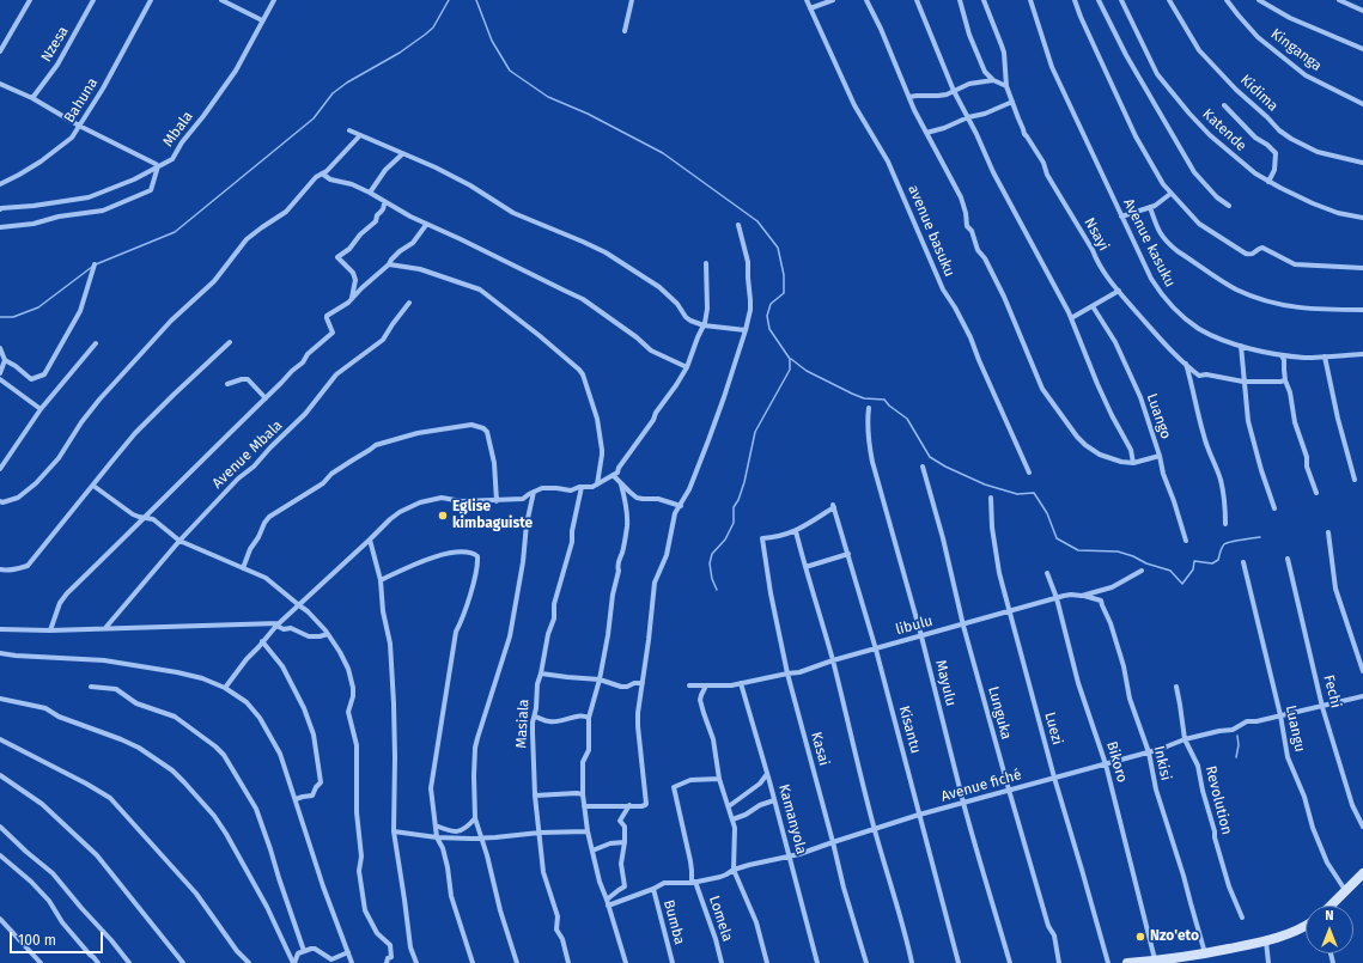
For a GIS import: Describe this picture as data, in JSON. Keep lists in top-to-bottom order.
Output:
{
  "streets": {
    "street": [
      "Nzesa",
      "Kinganga",
      "Kidima",
      "Bahuna",
      "Mbala",
      "Katende",
      "avenue basuku",
      "Nsayi",
      "Avenue kasuku",
      "Luango",
      "Avenue Mbala",
      "libulu",
      "Mayulu",
      "Fechi",
      "Lunguka",
      "Masiala",
      "Luezi",
      "Luangu",
      "Kisantu",
      "Kasai",
      "Bikoro",
      "Inkisi",
      "Avenue fiché",
      "Revolution",
      "Kamanyola",
      "Lomela",
      "Bumba"
    ]
  },
  "crossings": [
    ["libulu", "Mayulu"],
    ["libulu", "Lunguka"],
    ["libulu", "Luezi"],
    ["libulu", "Kisantu"],
    ["libulu", "Kasai"],
    ["libulu", "Bikoro"],
    ["libulu", "Inkisi"],
    ["libulu", "Kamanyola"],
    ["Mayulu", "Avenue fiché"],
    ["Fechi", "Avenue fiché"],
    ["Lunguka", "Avenue fiché"],
    ["Luezi", "Avenue fiché"],
    ["Luangu", "Avenue fiché"],
    ["Kisantu", "Kasai"],
    ["Kisantu", "Avenue fiché"],
    ["Kasai", "Avenue fiché"],
    ["Bikoro", "Avenue fiché"],
    ["Inkisi", "Avenue fiché"],
    ["Avenue fiché", "Revolution"],
    ["Avenue fiché", "Kamanyola"],
    ["Avenue fiché", "Lomela"],
    ["Avenue fiché", "Bumba"]
  ],
  "places": ["Eglise kimbaguiste", "Nzo'eto"],
  "scale_bar": "100 m",
  "north": "top"
}
